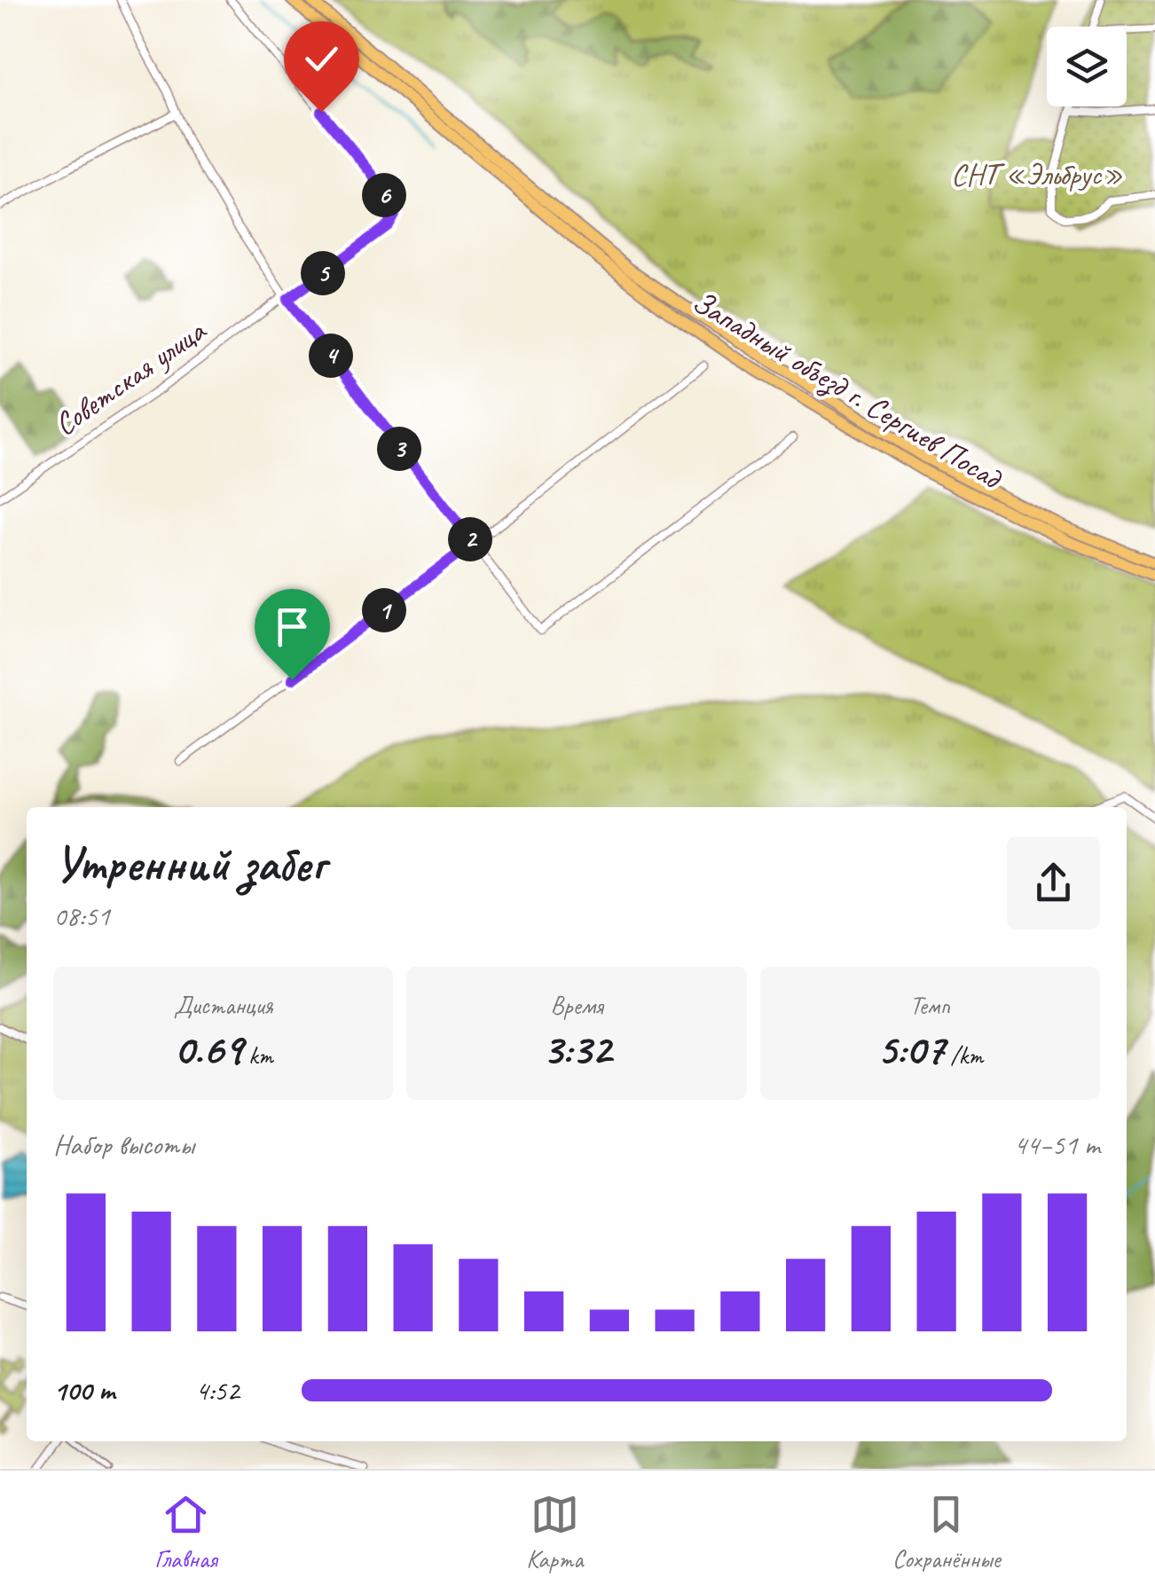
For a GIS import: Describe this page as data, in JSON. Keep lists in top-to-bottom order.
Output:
{
  "streets": {
    "main road": ["Западный объезд г. Сергиев Посад"],
    "street": ["Советская улица"]
  },
  "parks": ["СНТ «Эльбрус»"],
  "page": {
    "pins": [
      "6",
      "5",
      "4",
      "3",
      "2",
      "1"
    ],
    "heading": ["Утренний забег", "08:51"],
    "stats": [
      ["Дистанция", "0.69 km"],
      ["Время", "3:32"],
      ["Темп", "5:07 /km"]
    ],
    "chart": ["Набор высоты", "44–51 m"],
    "list": [
      {
        "name": "100 m",
        "note": "4:52"
      }
    ],
    "tabs": ["Главная", "Карта", "Сохранённые"]
  }
}
